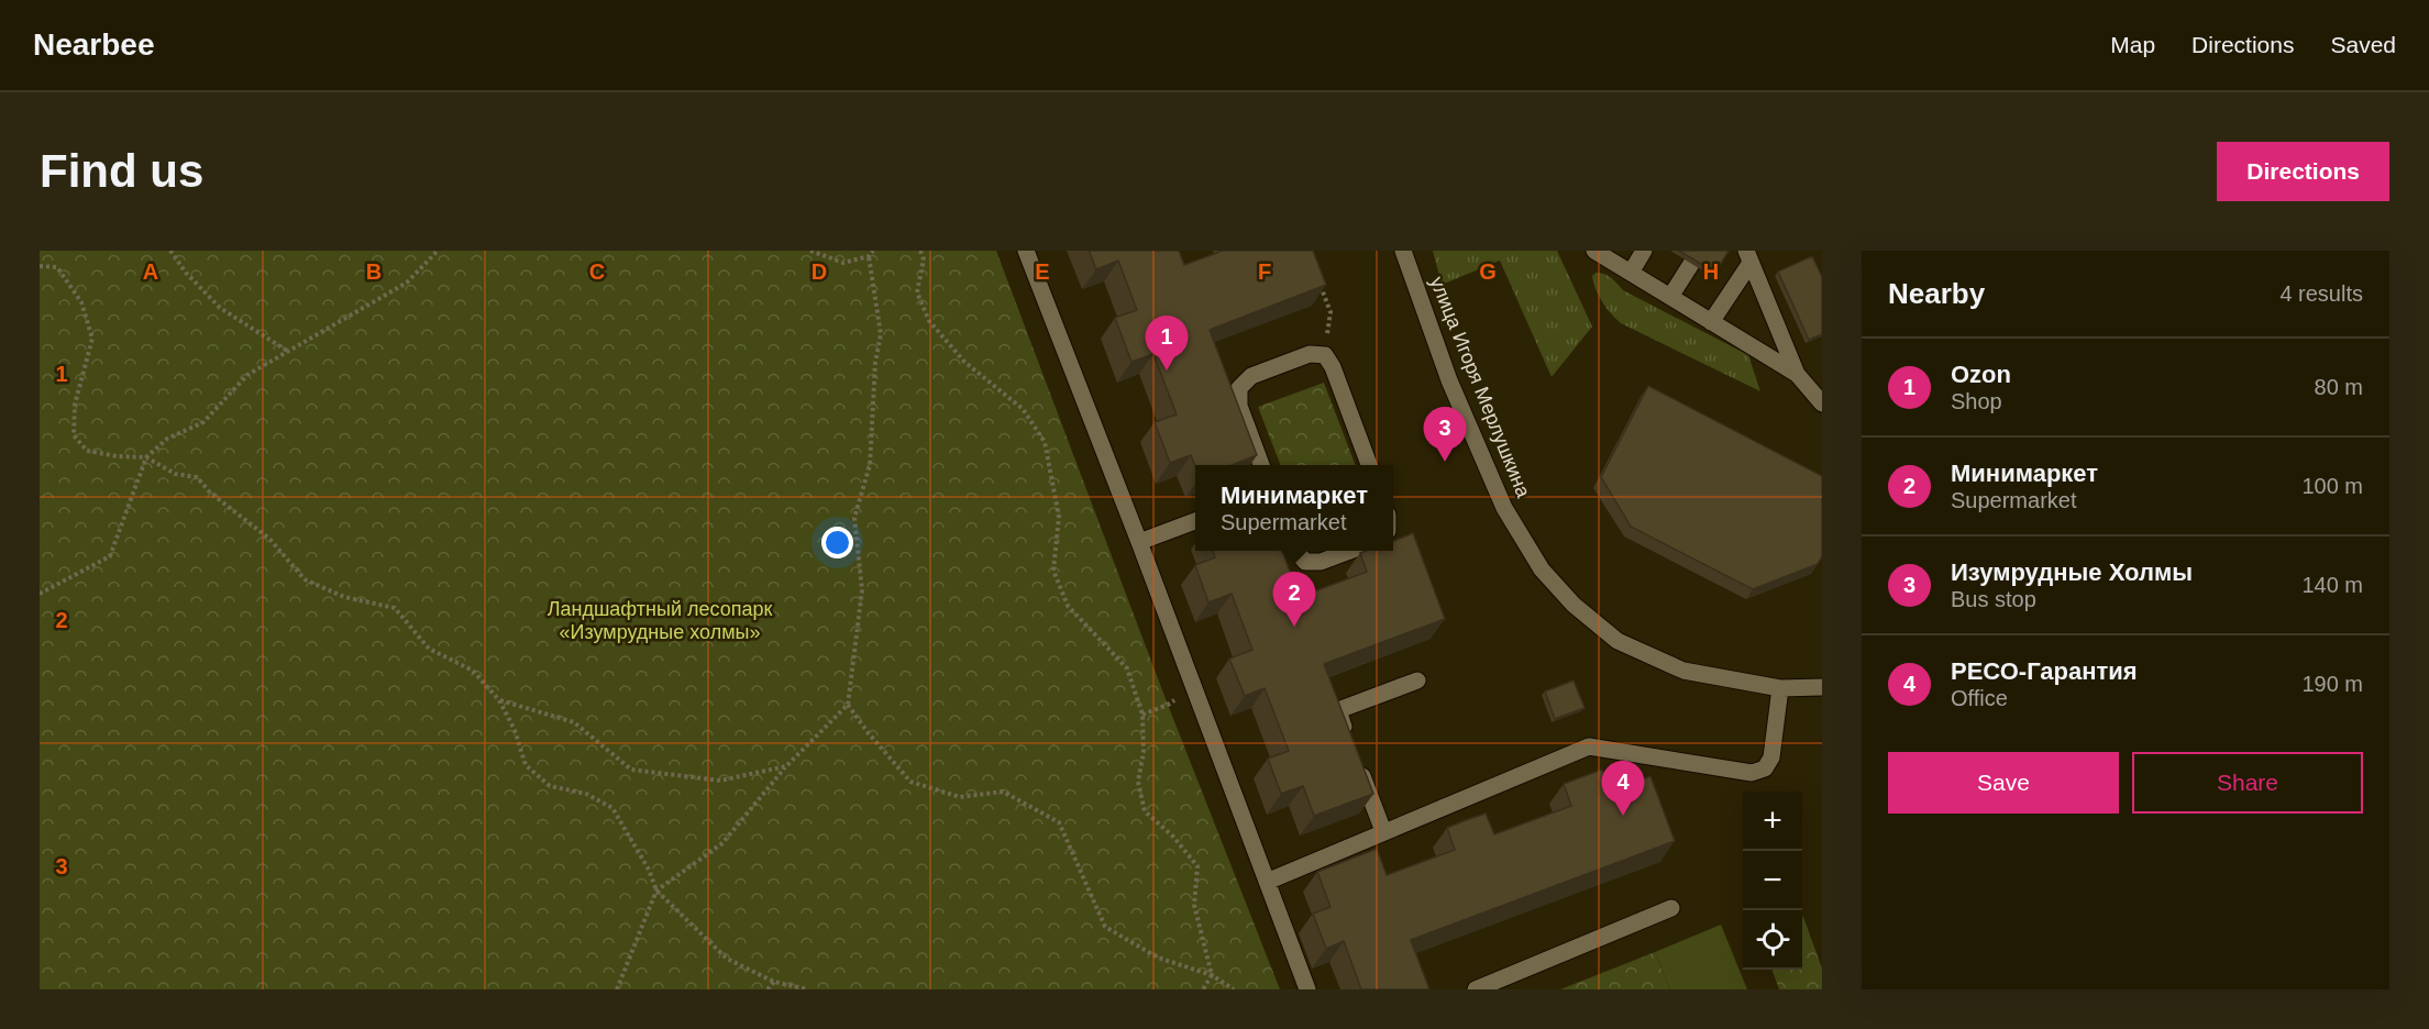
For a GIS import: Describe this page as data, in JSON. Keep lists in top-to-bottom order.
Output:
{
  "streets": {
    "street": ["улица Игоря Мерлушкина"]
  },
  "parks": ["Ландшафтный лесопарк «Изумрудные холмы»"],
  "page": {
    "header": "Nearbee",
    "nav": ["Map", "Directions", "Saved"],
    "buttons": [
      "Directions",
      ["Save", "Share"]
    ],
    "title": "Find us",
    "heading": ["Nearby", "4 results"],
    "pins": [
      "1",
      "3",
      "2",
      "4"
    ],
    "list": [
      {
        "mark": "1",
        "name": "Ozon",
        "note": "Shop",
        "value": "80 m"
      },
      {
        "mark": "2",
        "name": "Минимаркет",
        "note": "Supermarket",
        "value": "100 m"
      },
      {
        "mark": "3",
        "name": "Изумрудные Холмы",
        "note": "Bus stop",
        "value": "140 m"
      },
      {
        "mark": "4",
        "name": "РЕСО-Гарантия",
        "note": "Office",
        "value": "190 m"
      }
    ],
    "popup": ["Минимаркет", "Supermarket"],
    "map_buttons": ["+", "−"]
  },
  "grid": {
    "columns": [
      "A",
      "B",
      "C",
      "D",
      "E",
      "F",
      "G",
      "H"
    ],
    "rows": ["1", "2", "3"]
  }
}
